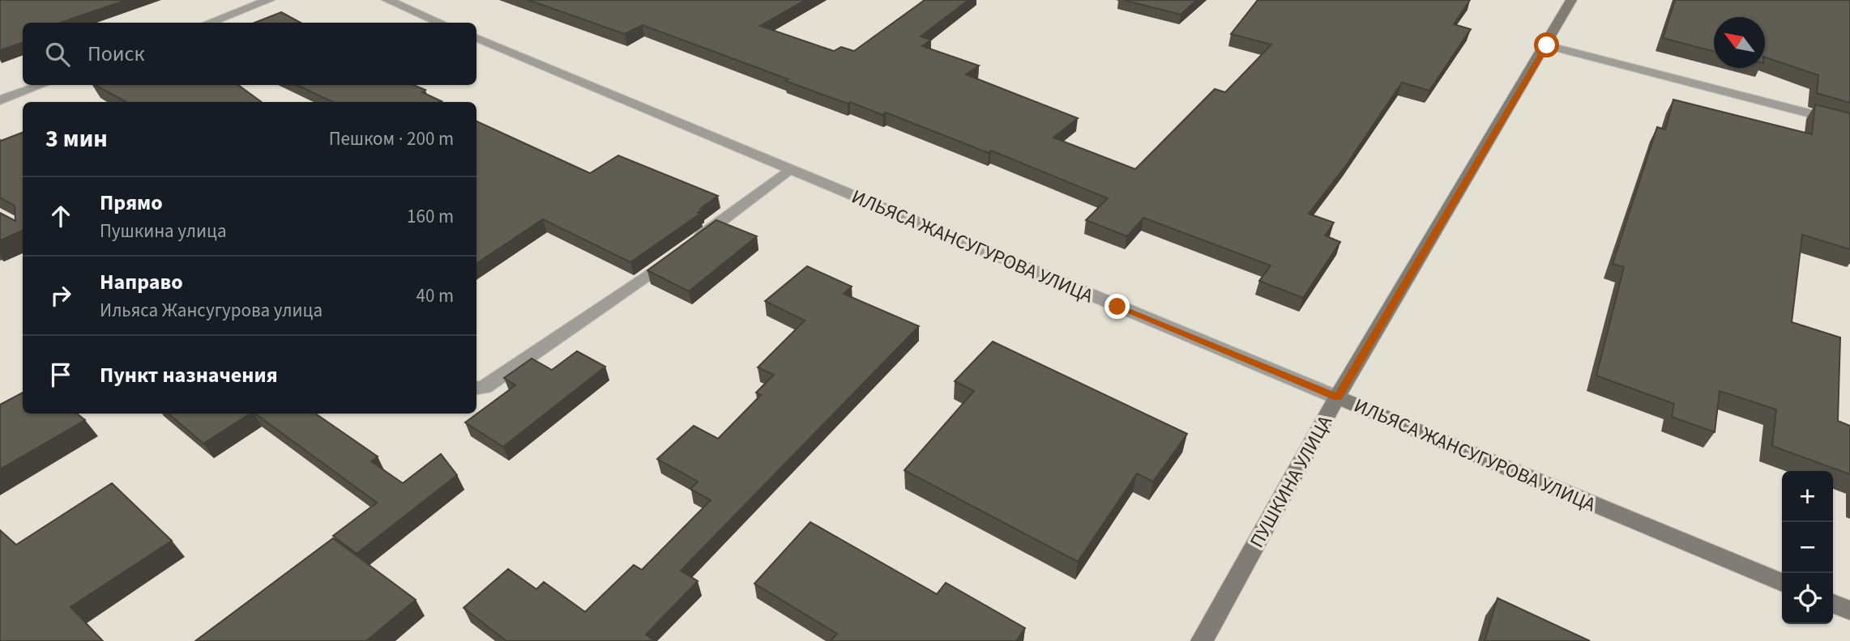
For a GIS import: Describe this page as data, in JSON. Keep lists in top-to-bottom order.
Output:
{
  "streets": {
    "street": ["ИЛЬЯСА ЖАНСУГУРОВА УЛИЦА", "ПУШКИНА УЛИЦА"]
  },
  "crossings": [
    ["ИЛЬЯСА ЖАНСУГУРОВА УЛИЦА", "ПУШКИНА УЛИЦА"]
  ],
  "north": "top left",
  "page": {
    "search": "Поиск",
    "heading": ["3 мин", "Пешком · 200 m"],
    "list": [
      ["Прямо", "Пушкина улица", "160 m"],
      ["Направо", "Ильяса Жансугурова улица", "40 m"],
      "Пункт назначения"
    ],
    "map_buttons": ["+", "−"]
  }
}
